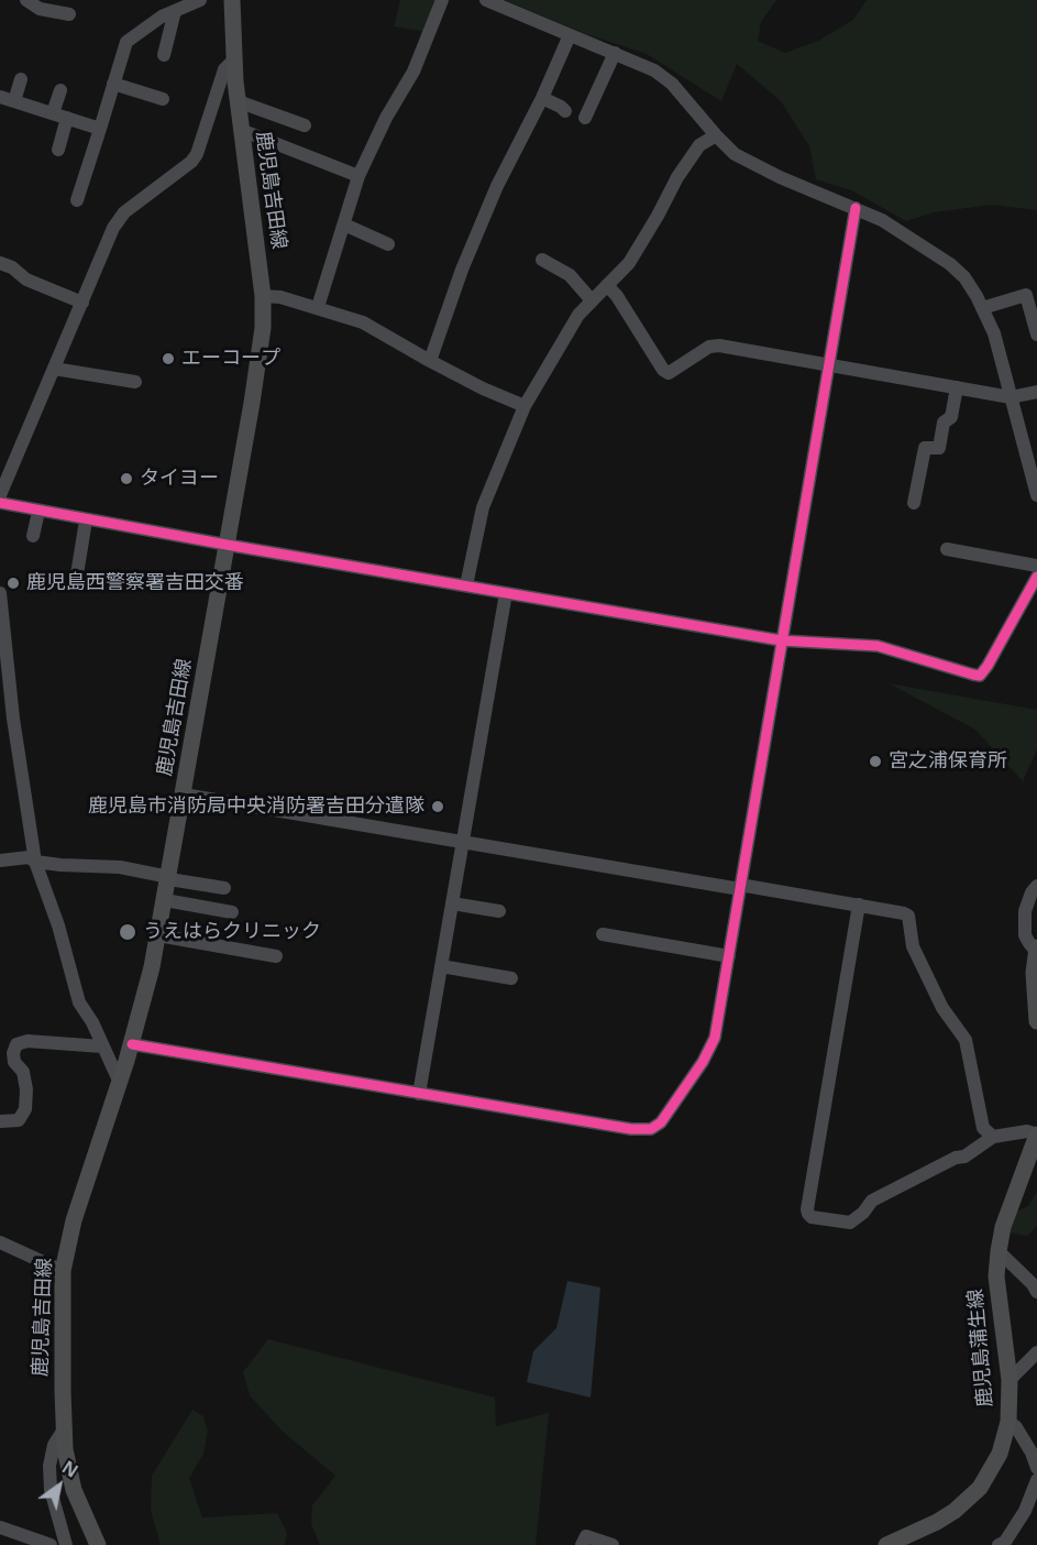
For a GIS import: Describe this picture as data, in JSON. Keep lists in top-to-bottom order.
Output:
{
  "streets": {
    "main road": ["鹿児島吉田線", "鹿児島蒲生線"]
  },
  "places": [
    "エーコープ",
    "タイヨー",
    "鹿児島西警察署吉田交番",
    "宮之浦保育所",
    "鹿児島市消防局中央消防署吉田分遣隊",
    "うえはらクリニック"
  ],
  "north": "top right"
}
